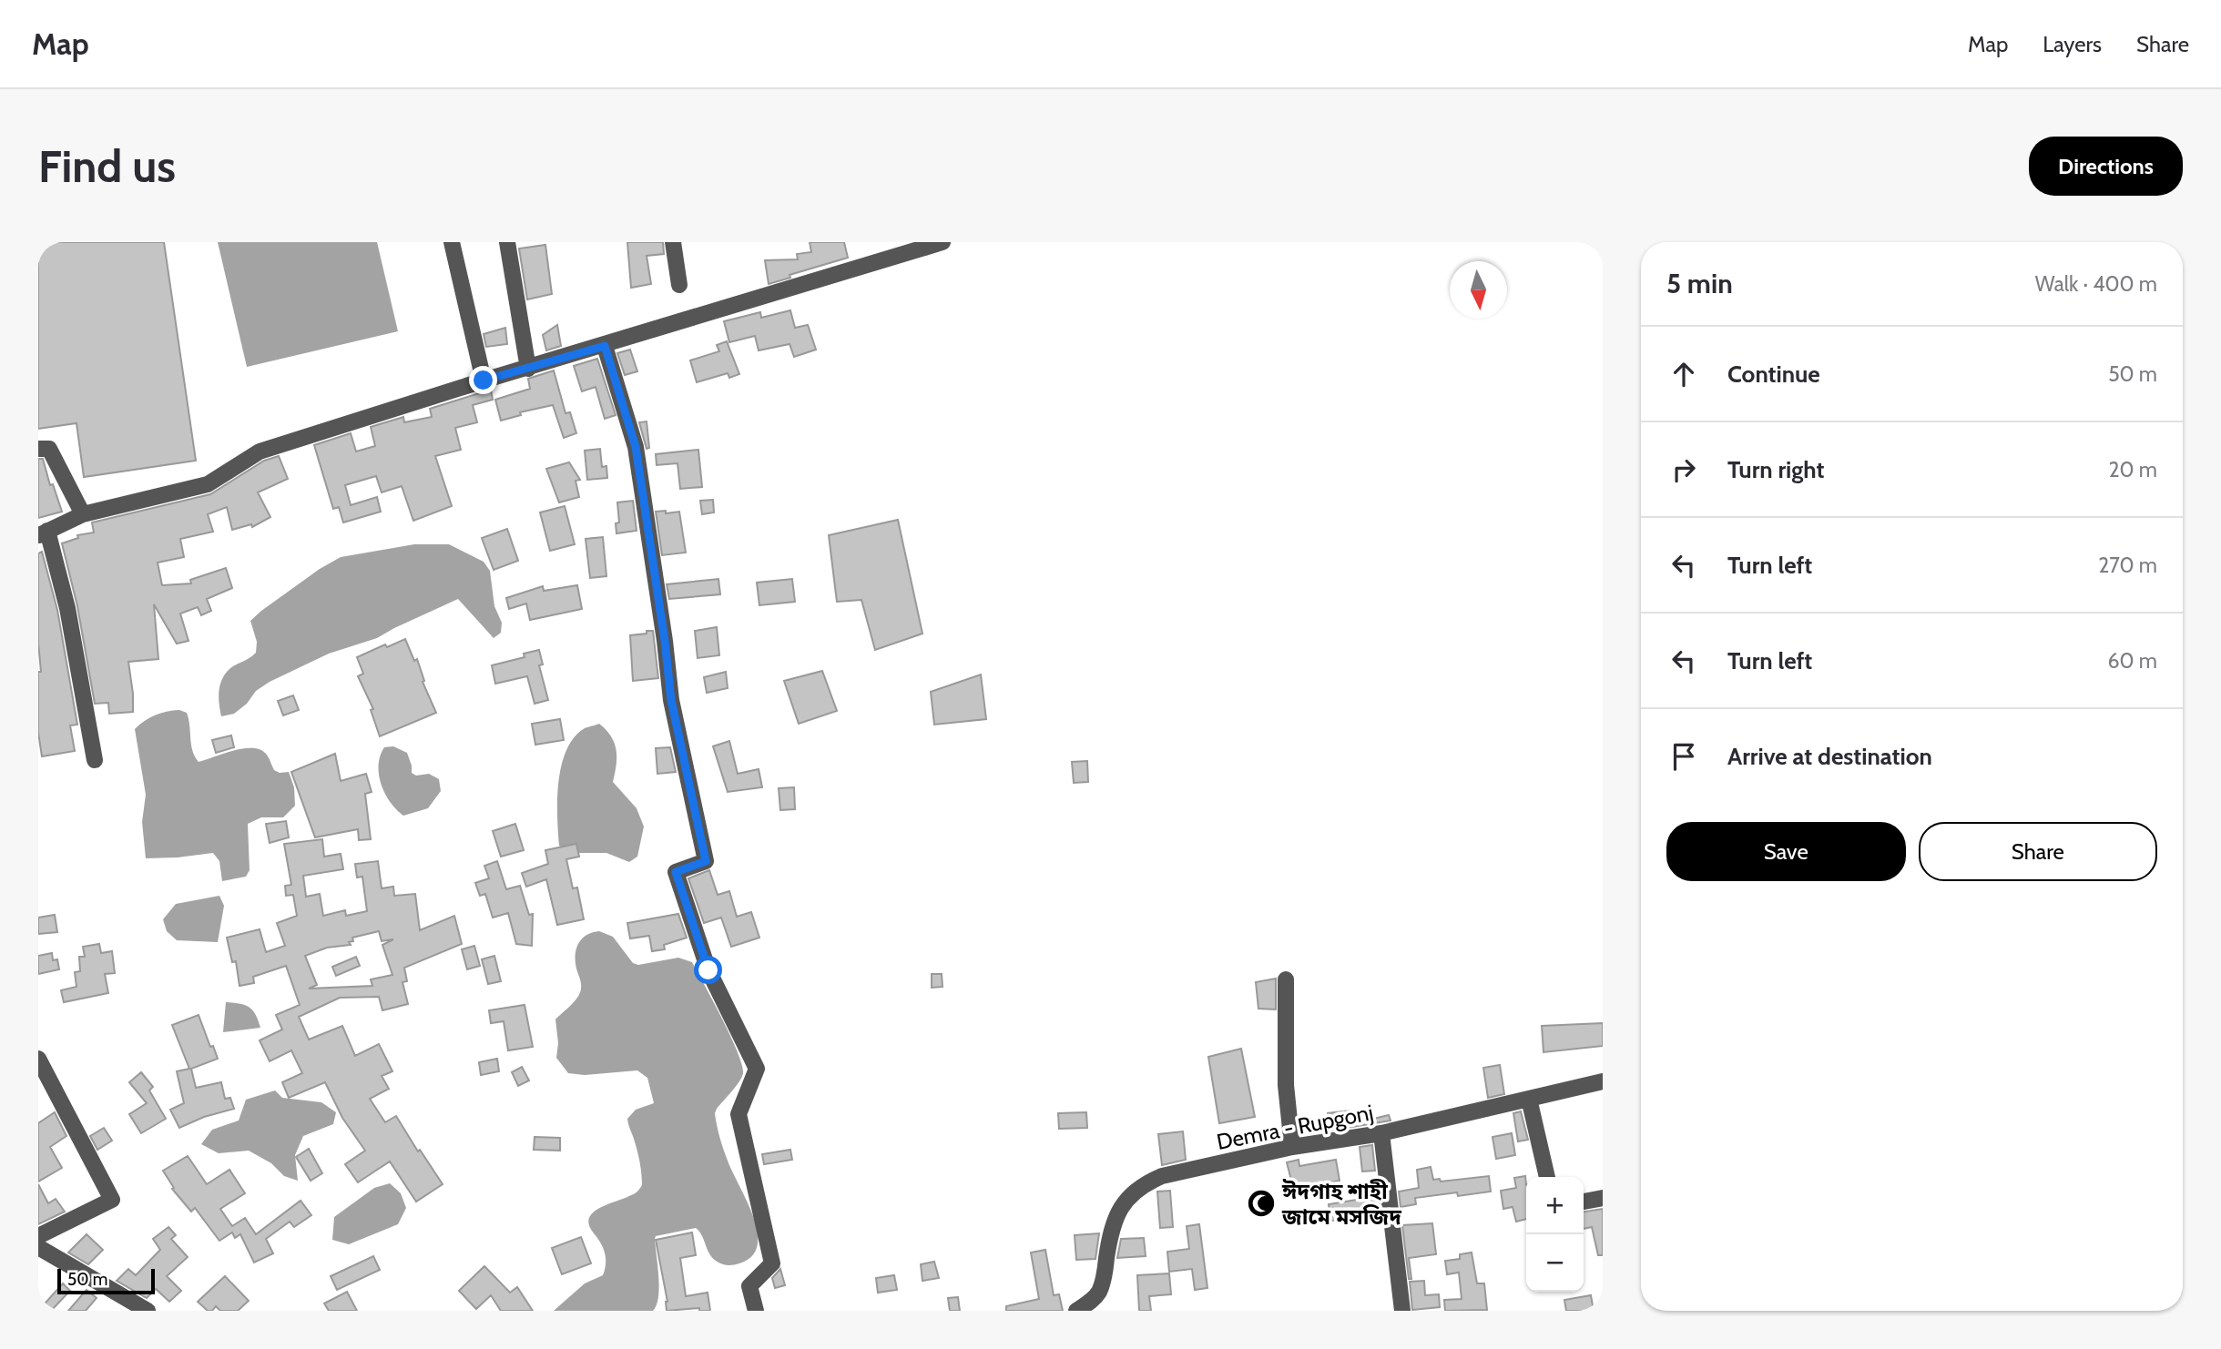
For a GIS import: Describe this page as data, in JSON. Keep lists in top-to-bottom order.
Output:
{
  "streets": {
    "street": ["Demra - Rupgonj"]
  },
  "places": {
    "mosque": ["ঈদগাহ শাহী জামে মসজিদ"]
  },
  "scale_bar": "50 m",
  "north": "bottom",
  "page": {
    "header": "Map",
    "nav": ["Map", "Layers", "Share"],
    "buttons": [
      "Directions",
      ["Save", "Share"]
    ],
    "title": "Find us",
    "heading": ["5 min", "Walk · 400 m"],
    "list": [
      ["Continue", "50 m"],
      ["Turn right", "20 m"],
      ["Turn left", "270 m"],
      ["Turn left", "60 m"],
      "Arrive at destination"
    ],
    "map_buttons": ["+", "−"],
    "scale": "50 m"
  }
}
